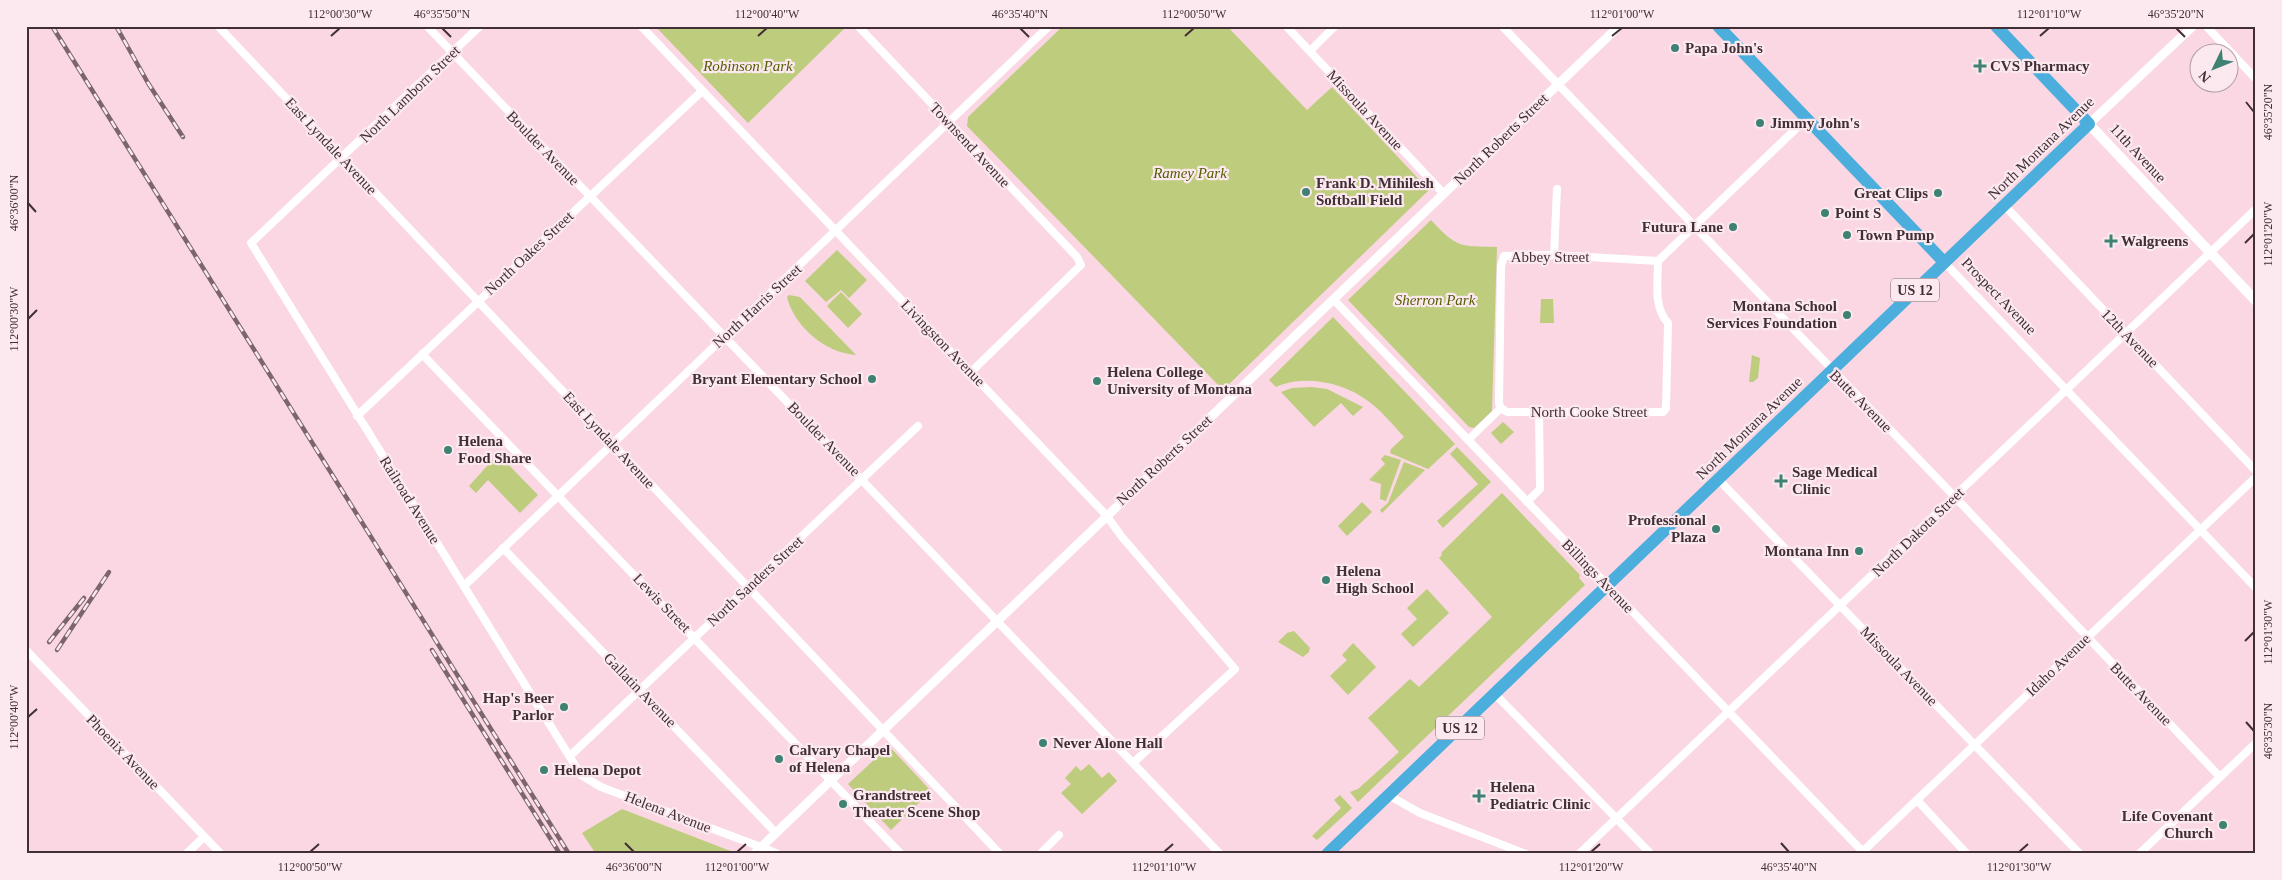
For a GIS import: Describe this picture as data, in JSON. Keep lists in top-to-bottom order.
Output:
{
  "streets": {
    "highway": [
      "North Montana Avenue",
      "11th Avenue",
      "US 12",
      "Prospect Avenue"
    ],
    "street": [
      "North Lamborn Street",
      "Missoula Avenue",
      "North Roberts Street",
      "Townsend Avenue",
      "East Lyndale Avenue",
      "Boulder Avenue",
      "North Oakes Street",
      "Abbey Street",
      "North Harris Street",
      "12th Avenue",
      "Livingston Avenue",
      "Butte Avenue",
      "North Cooke Street",
      "Railroad Avenue",
      "North Dakota Street",
      "Billings Avenue",
      "North Sanders Street",
      "Lewis Street",
      "Idaho Avenue",
      "Gallatin Avenue",
      "Phoenix Avenue",
      "Helena Avenue"
    ]
  },
  "crossings": [
    ["North Lamborn Street", "East Lyndale Avenue"],
    ["North Lamborn Street", "Boulder Avenue"],
    ["North Lamborn Street", "Railroad Avenue"],
    ["Missoula Avenue", "North Roberts Street"],
    ["Missoula Avenue", "North Montana Avenue"],
    ["Missoula Avenue", "North Dakota Street"],
    ["Missoula Avenue", "Idaho Avenue"],
    ["North Roberts Street", "East Lyndale Avenue"],
    ["North Roberts Street", "Boulder Avenue"],
    ["North Roberts Street", "Livingston Avenue"],
    ["North Roberts Street", "Butte Avenue"],
    ["North Roberts Street", "Billings Avenue"],
    ["North Roberts Street", "Lewis Street"],
    ["North Roberts Street", "Gallatin Avenue"],
    ["North Roberts Street", "Helena Avenue"],
    ["Townsend Avenue", "North Harris Street"],
    ["Townsend Avenue", "Livingston Avenue"],
    ["East Lyndale Avenue", "North Oakes Street"],
    ["East Lyndale Avenue", "North Harris Street"],
    ["East Lyndale Avenue", "North Sanders Street"],
    ["Boulder Avenue", "North Oakes Street"],
    ["Boulder Avenue", "North Harris Street"],
    ["Boulder Avenue", "Livingston Avenue"],
    ["Boulder Avenue", "North Sanders Street"],
    ["North Montana Avenue", "11th Avenue"],
    ["North Montana Avenue", "Prospect Avenue"],
    ["North Montana Avenue", "12th Avenue"],
    ["North Montana Avenue", "Butte Avenue"],
    ["North Montana Avenue", "Billings Avenue"],
    ["11th Avenue", "North Dakota Street"],
    ["North Oakes Street", "Livingston Avenue"],
    ["North Oakes Street", "Railroad Avenue"],
    ["North Oakes Street", "Lewis Street"],
    ["Abbey Street", "North Cooke Street"],
    ["Prospect Avenue", "North Dakota Street"],
    ["Prospect Avenue", "Idaho Avenue"],
    ["North Harris Street", "Livingston Avenue"],
    ["North Harris Street", "Railroad Avenue"],
    ["North Harris Street", "Lewis Street"],
    ["North Harris Street", "Gallatin Avenue"],
    ["12th Avenue", "North Dakota Street"],
    ["Butte Avenue", "North Dakota Street"],
    ["Butte Avenue", "Idaho Avenue"],
    ["Railroad Avenue", "North Sanders Street"],
    ["Railroad Avenue", "Helena Avenue"],
    ["North Dakota Street", "Billings Avenue"],
    ["Billings Avenue", "Idaho Avenue"],
    ["North Sanders Street", "Lewis Street"],
    ["North Sanders Street", "Gallatin Avenue"],
    ["North Sanders Street", "Helena Avenue"]
  ],
  "parks": ["Robinson Park", "Ramey Park", "Sherron Park"],
  "places": {
    "other": [
      "Papa John's",
      "Jimmy John's",
      "Frank D. Mihilesh Softball Field",
      "Great Clips",
      "Point S",
      "Futura Lane",
      "Town Pump",
      "Montana School Services Foundation",
      "Bryant Elementary School",
      "Helena College University of Montana",
      "Helena Food Share",
      "Professional Plaza",
      "Montana Inn",
      "Helena High School",
      "Hap's Beer Parlor",
      "Never Alone Hall",
      "Calvary Chapel of Helena",
      "Helena Depot",
      "Grandstreet Theater Scene Shop",
      "Life Covenant Church"
    ],
    "health": [
      "CVS Pharmacy",
      "Walgreens",
      "Sage Medical Clinic",
      "Helena Pediatric Clinic"
    ]
  },
  "north": "bottom left",
  "coordinates": [
    "112°00'30\"W",
    "46°35'50\"N",
    "112°00'40\"W",
    "46°35'40\"N",
    "112°00'50\"W",
    "112°01'00\"W",
    "112°01'10\"W",
    "46°35'20\"N",
    "46°36'00\"N",
    "112°01'20\"W",
    "112°01'30\"W",
    "46°35'30\"N"
  ]
}
